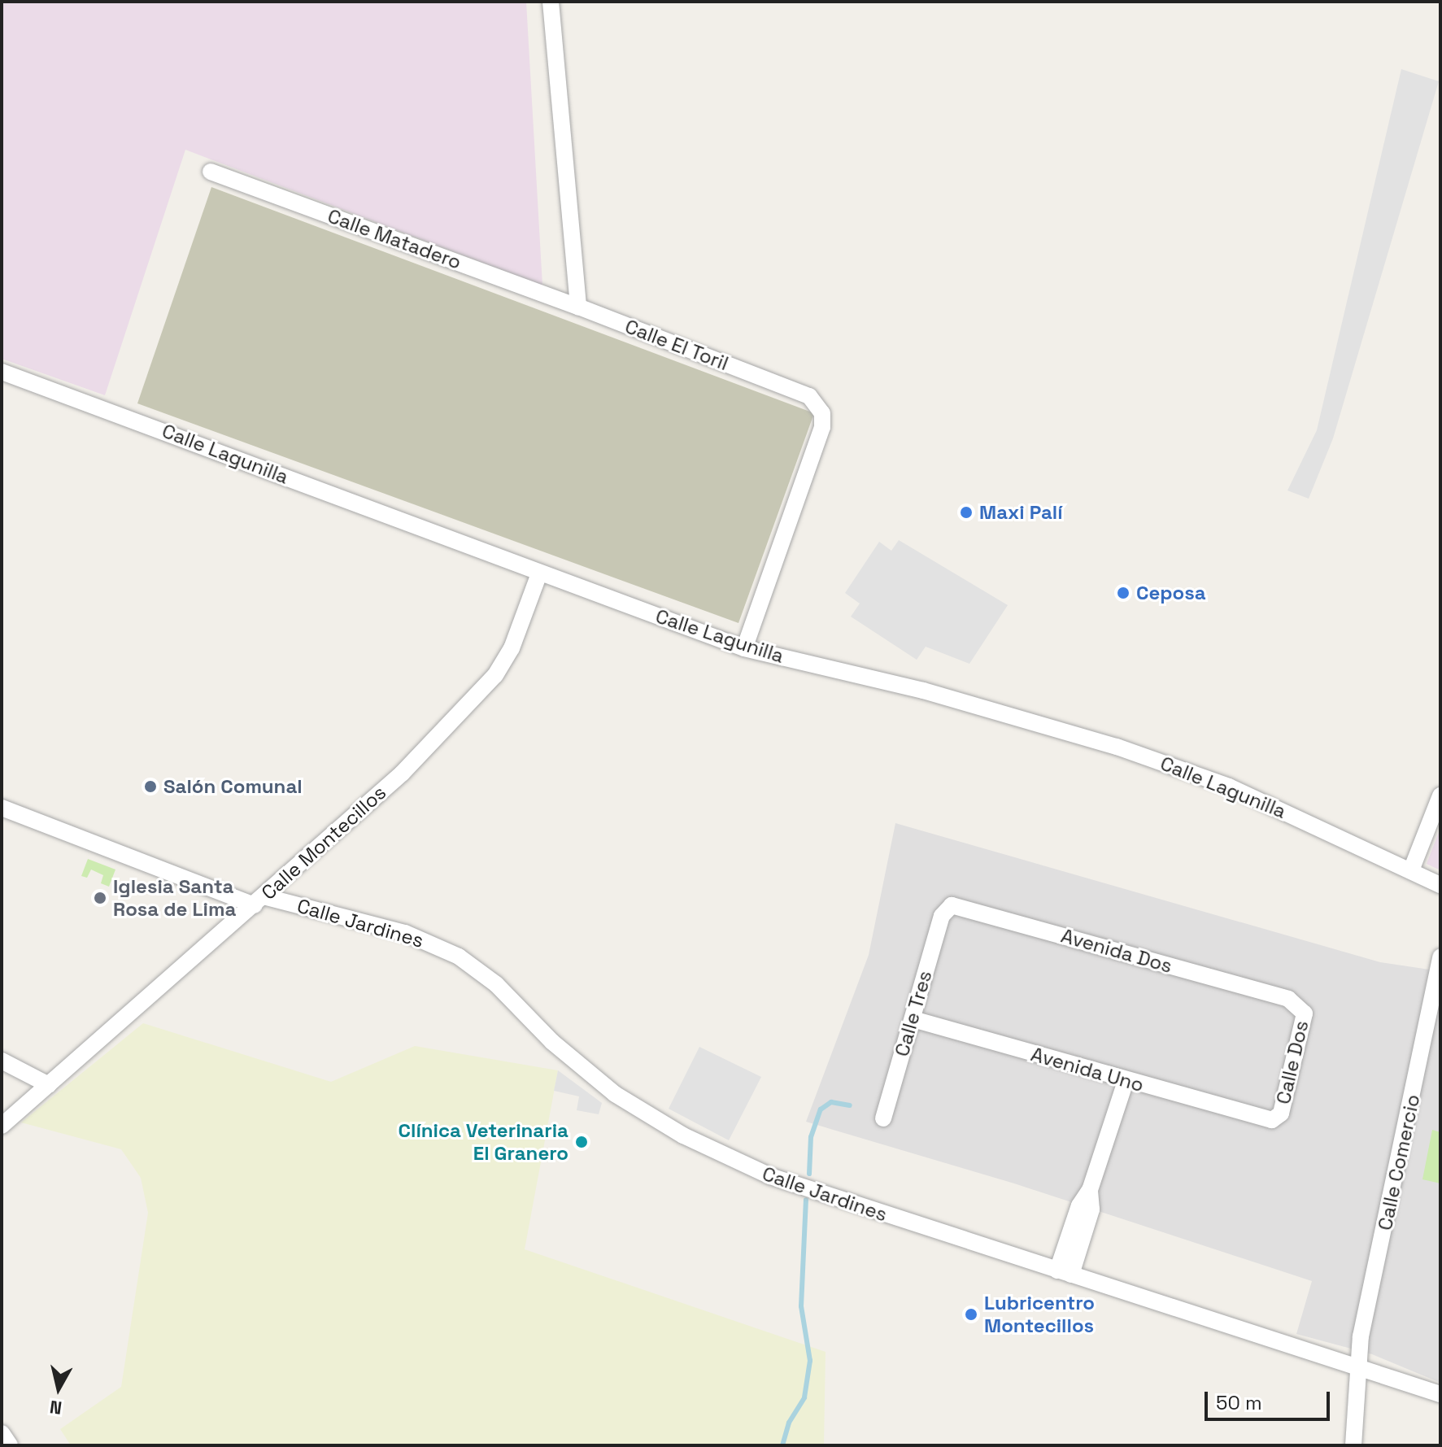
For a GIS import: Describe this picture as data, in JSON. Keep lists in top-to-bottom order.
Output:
{
  "streets": {
    "street": [
      "Calle Matadero",
      "Calle El Toril",
      "Calle Lagunilla",
      "Calle Montecillos",
      "Calle Jardines",
      "Avenida Dos",
      "Calle Tres",
      "Calle Dos",
      "Avenida Uno",
      "Calle Comercio"
    ]
  },
  "crossings": [
    ["Calle Matadero", "Calle El Toril"],
    ["Calle El Toril", "Calle Lagunilla"],
    ["Calle Lagunilla", "Calle Montecillos"],
    ["Calle Montecillos", "Calle Jardines"],
    ["Calle Jardines", "Calle Comercio"],
    ["Avenida Dos", "Calle Tres"],
    ["Avenida Dos", "Calle Dos"],
    ["Calle Tres", "Avenida Uno"],
    ["Calle Dos", "Avenida Uno"]
  ],
  "places": [
    "Maxi Palí",
    "Ceposa",
    "Salón Comunal",
    "Iglesia Santa Rosa de Lima",
    "Clínica Veterinaria El Granero",
    "Lubricentro Montecillos"
  ],
  "scale_bar": "50 m",
  "north": "bottom"
}
